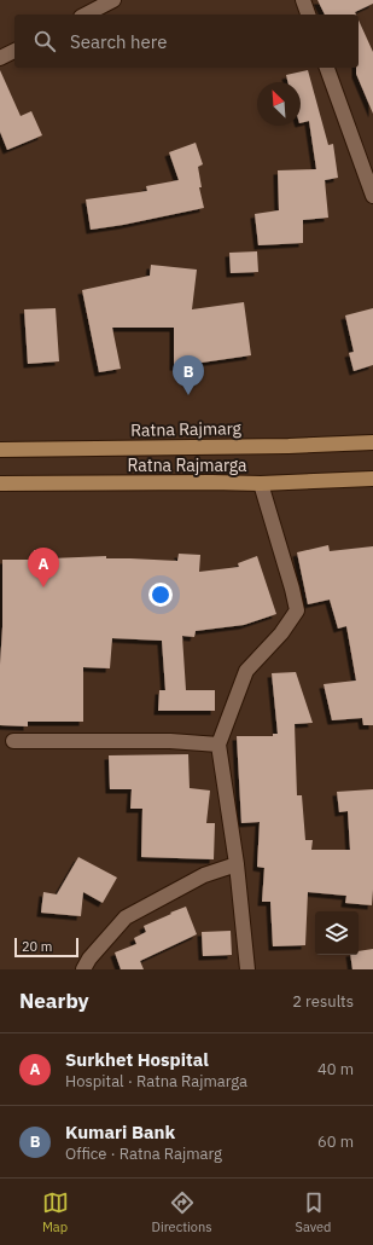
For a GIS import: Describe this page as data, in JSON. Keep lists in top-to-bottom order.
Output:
{
  "streets": {
    "main road": ["Ratna Rajmarg", "Ratna Rajmarga"]
  },
  "scale_bar": "20 m",
  "north": "top left",
  "page": {
    "search": "Search here",
    "pins": ["B", "A"],
    "scale": "20 m",
    "heading": ["Nearby", "2 results"],
    "list": [
      {
        "mark": "A",
        "name": "Surkhet Hospital",
        "note": "Hospital · Ratna Rajmarga",
        "value": "40 m"
      },
      {
        "mark": "B",
        "name": "Kumari Bank",
        "note": "Office · Ratna Rajmarg",
        "value": "60 m"
      }
    ],
    "nav": ["Map", "Directions", "Saved"]
  }
}
